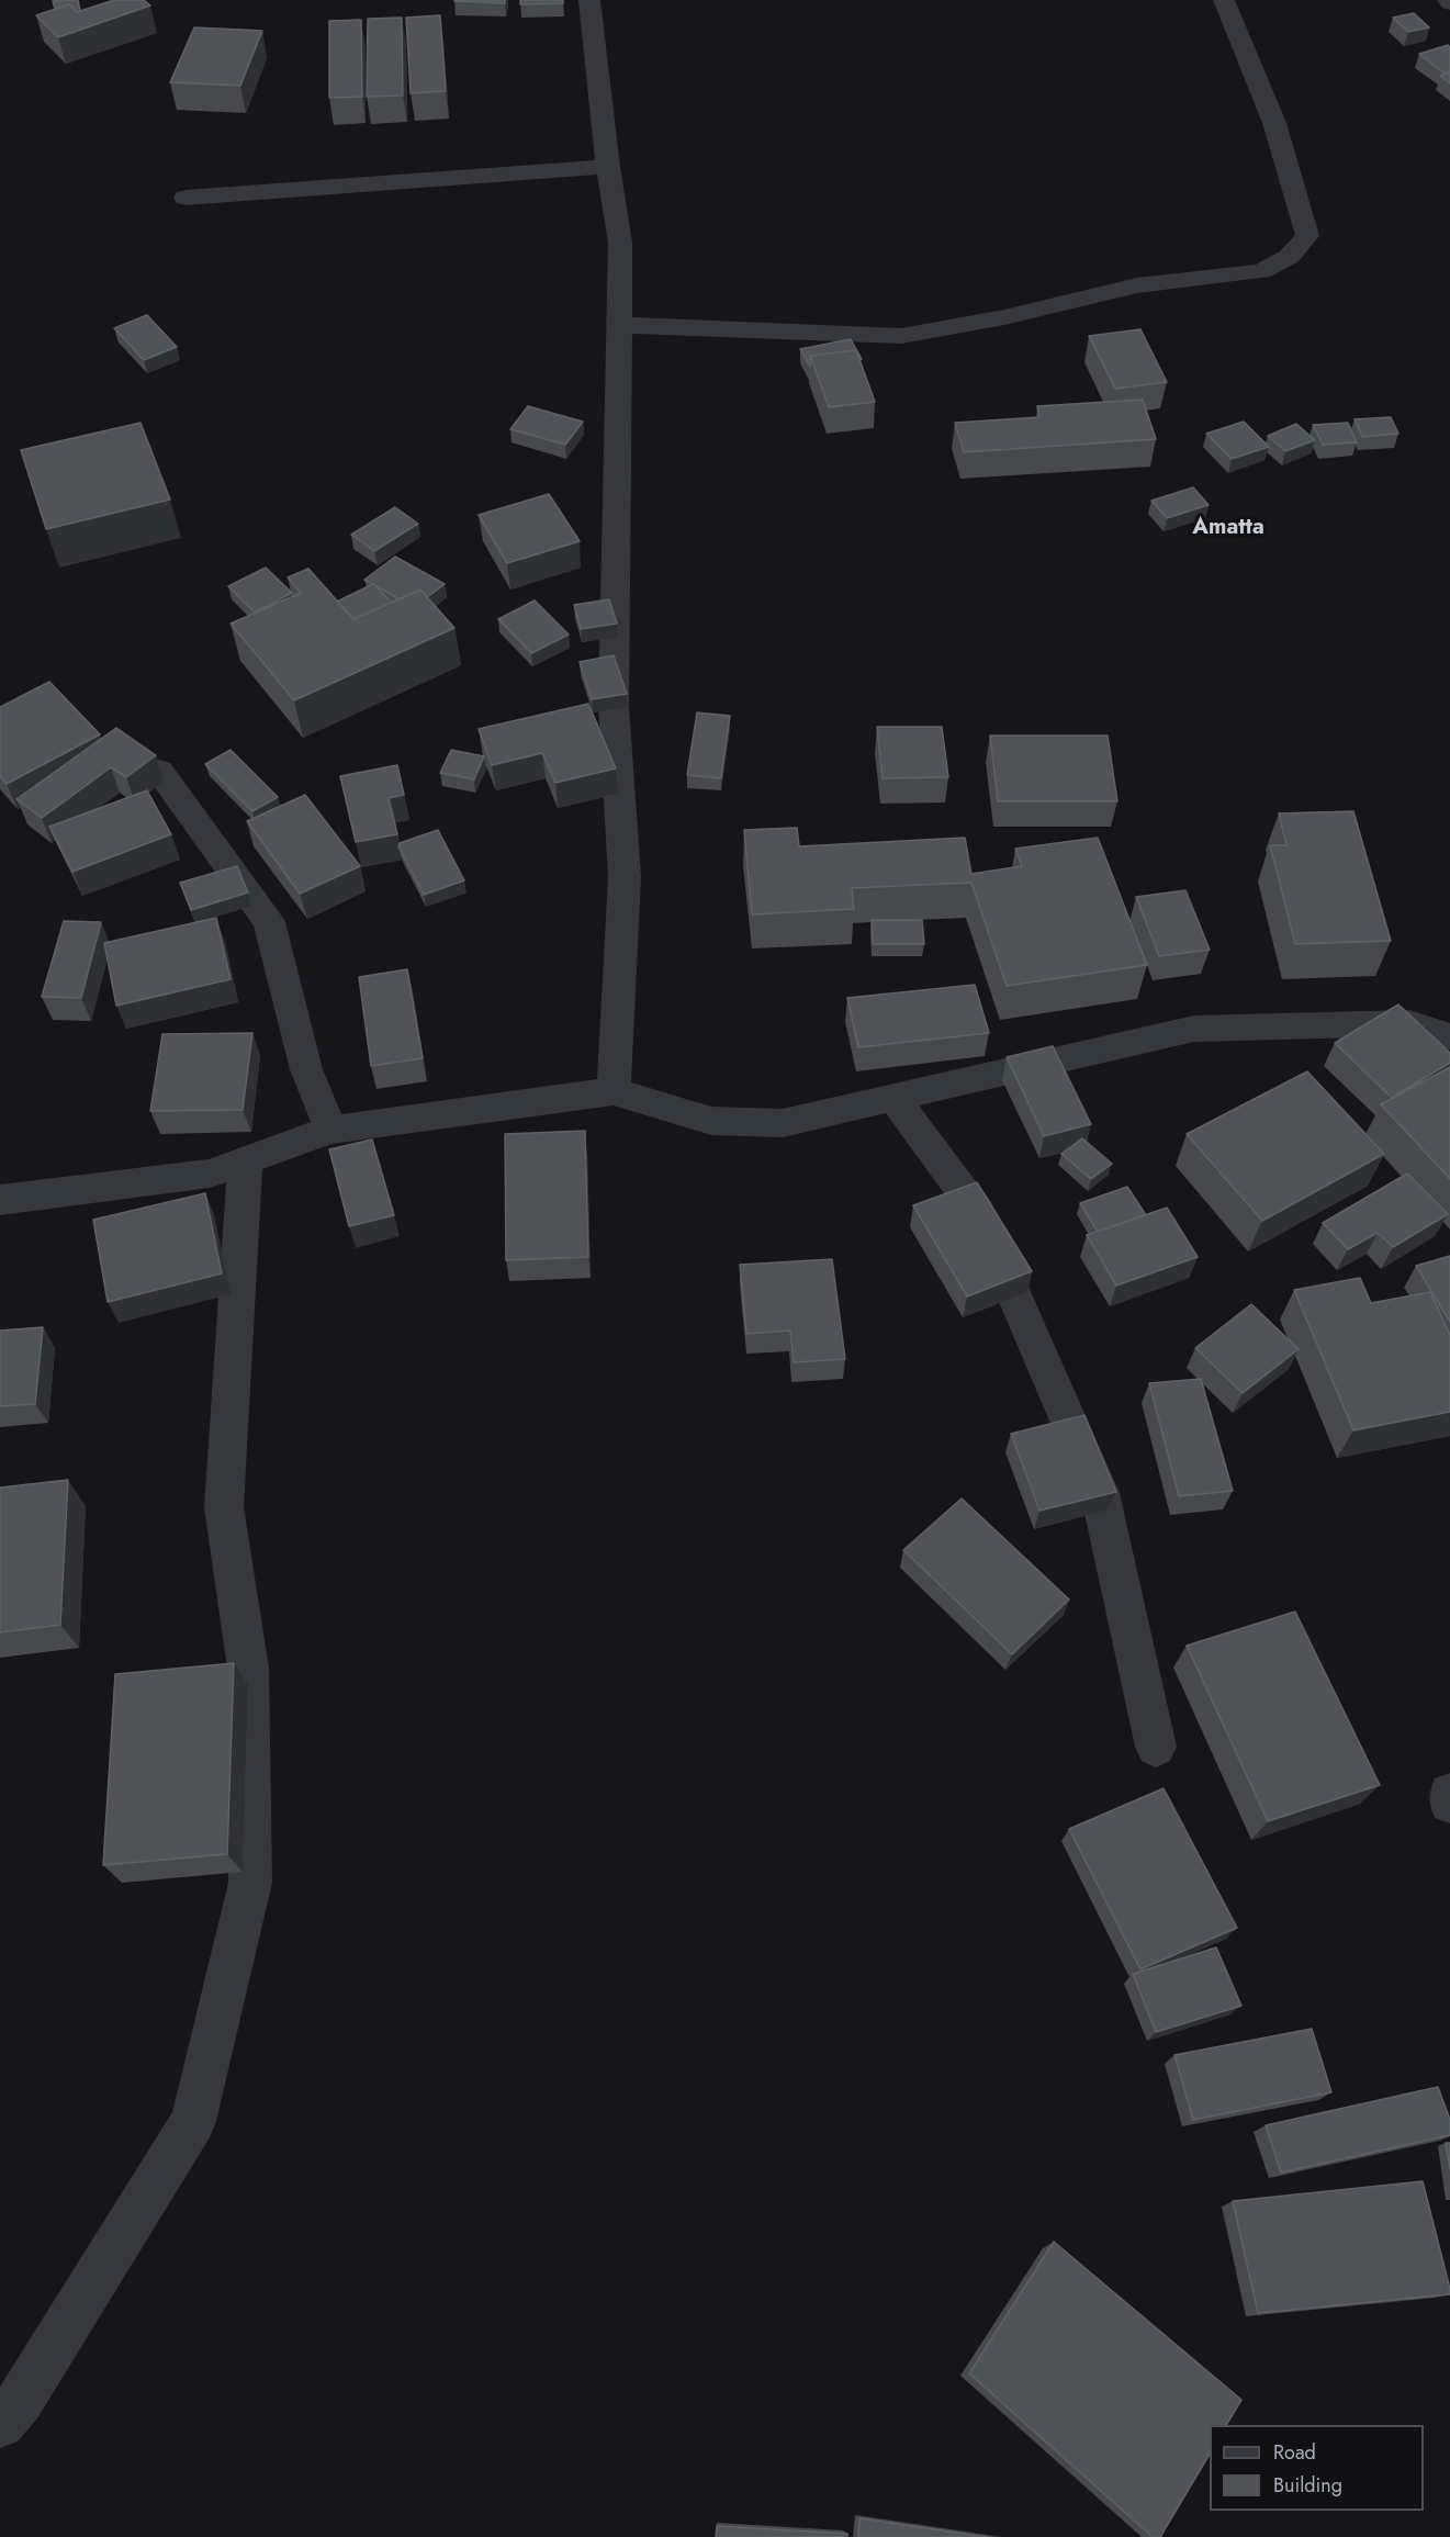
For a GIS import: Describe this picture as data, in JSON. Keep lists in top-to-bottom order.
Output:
{
  "districts": ["Amatta"],
  "legend": ["Road", "Building"]
}
